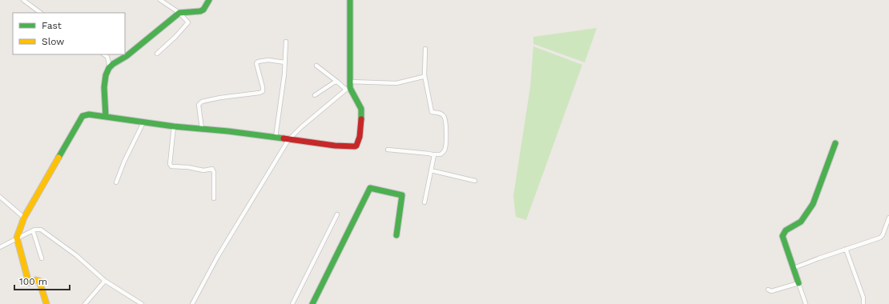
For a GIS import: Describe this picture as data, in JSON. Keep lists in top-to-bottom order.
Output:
{
  "legend": ["Fast", "Slow"],
  "scale_bar": "100 m"
}
